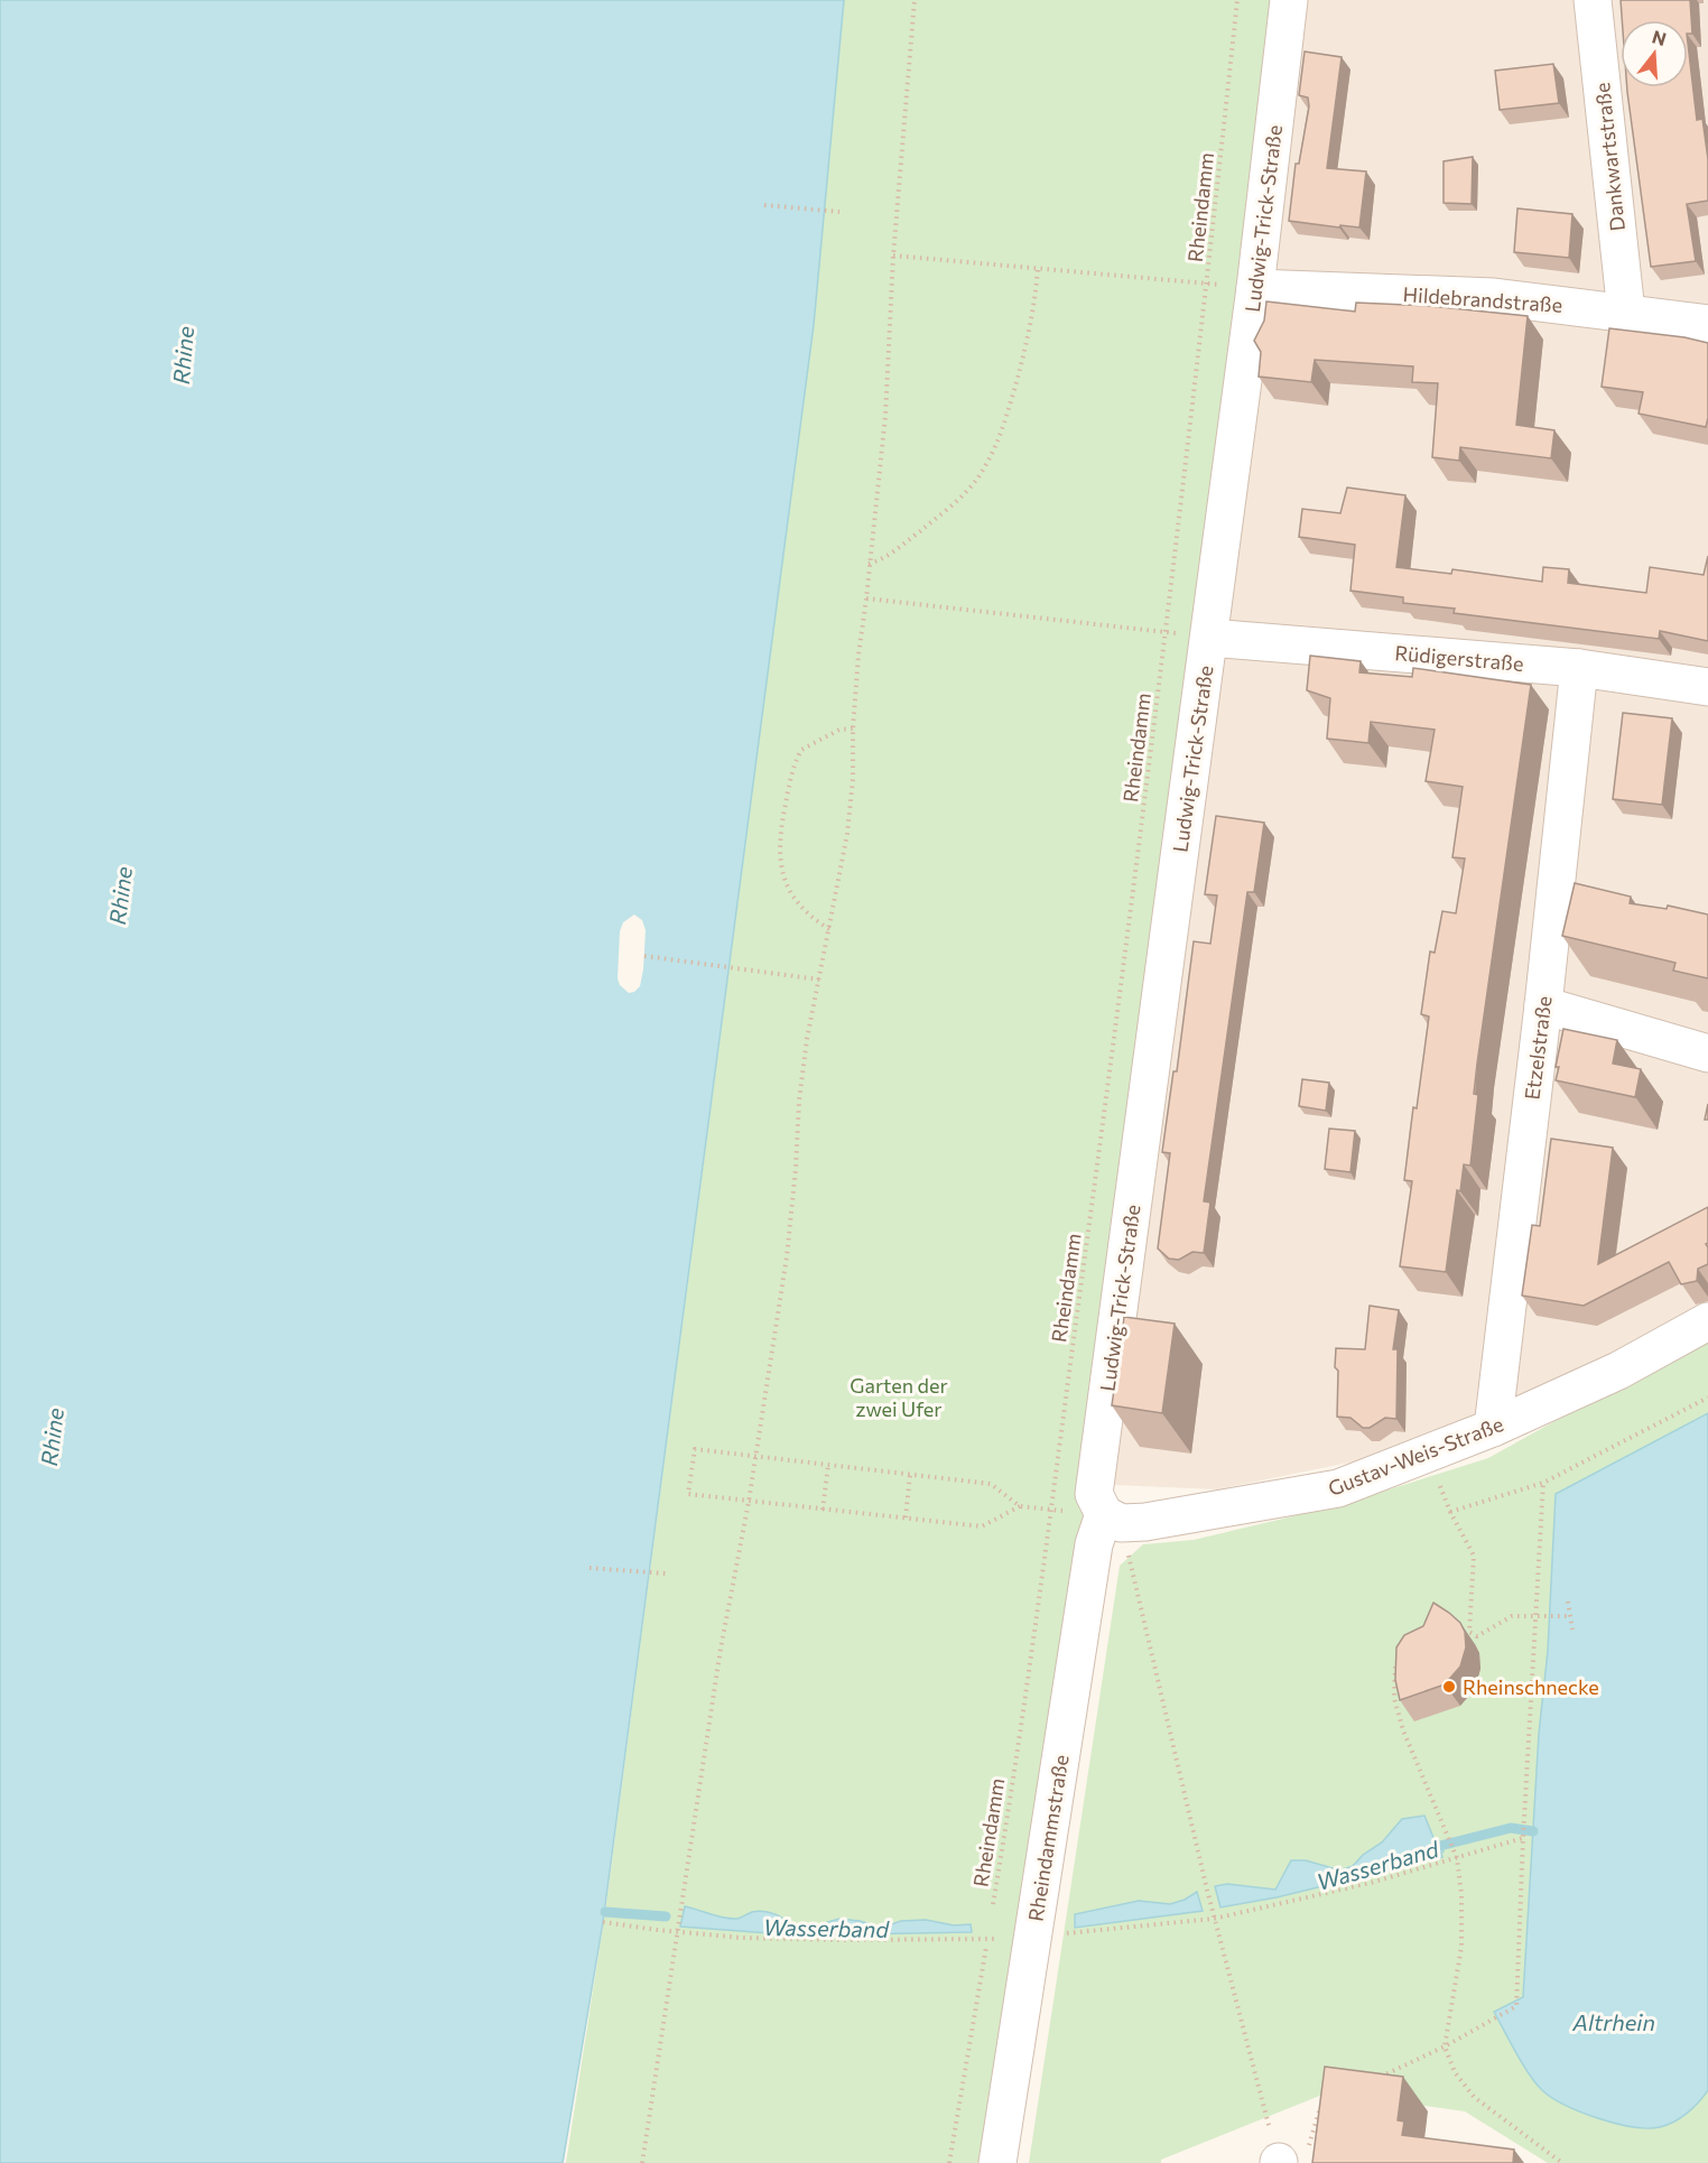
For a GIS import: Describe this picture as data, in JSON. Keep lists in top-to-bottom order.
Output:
{
  "streets": {
    "street": [
      "Dankwartstraße",
      "Ludwig-Trick-Straße",
      "Hildebrandstraße",
      "Rüdigerstraße",
      "Etzelstraße",
      "Gustav-Weis-Straße",
      "Rheindammstraße"
    ],
    "path": ["Rheindamm"]
  },
  "crossings": [
    ["Dankwartstraße", "Hildebrandstraße"],
    ["Ludwig-Trick-Straße", "Hildebrandstraße"],
    ["Ludwig-Trick-Straße", "Rüdigerstraße"],
    ["Ludwig-Trick-Straße", "Gustav-Weis-Straße"],
    ["Ludwig-Trick-Straße", "Rheindammstraße"],
    ["Rüdigerstraße", "Etzelstraße"],
    ["Etzelstraße", "Gustav-Weis-Straße"],
    ["Gustav-Weis-Straße", "Rheindammstraße"]
  ],
  "water": ["Rhine", "Wasserband", "Altrhein"],
  "parks": ["Garten der zwei Ufer"],
  "places": ["Rheinschnecke"],
  "north": "top"
}
